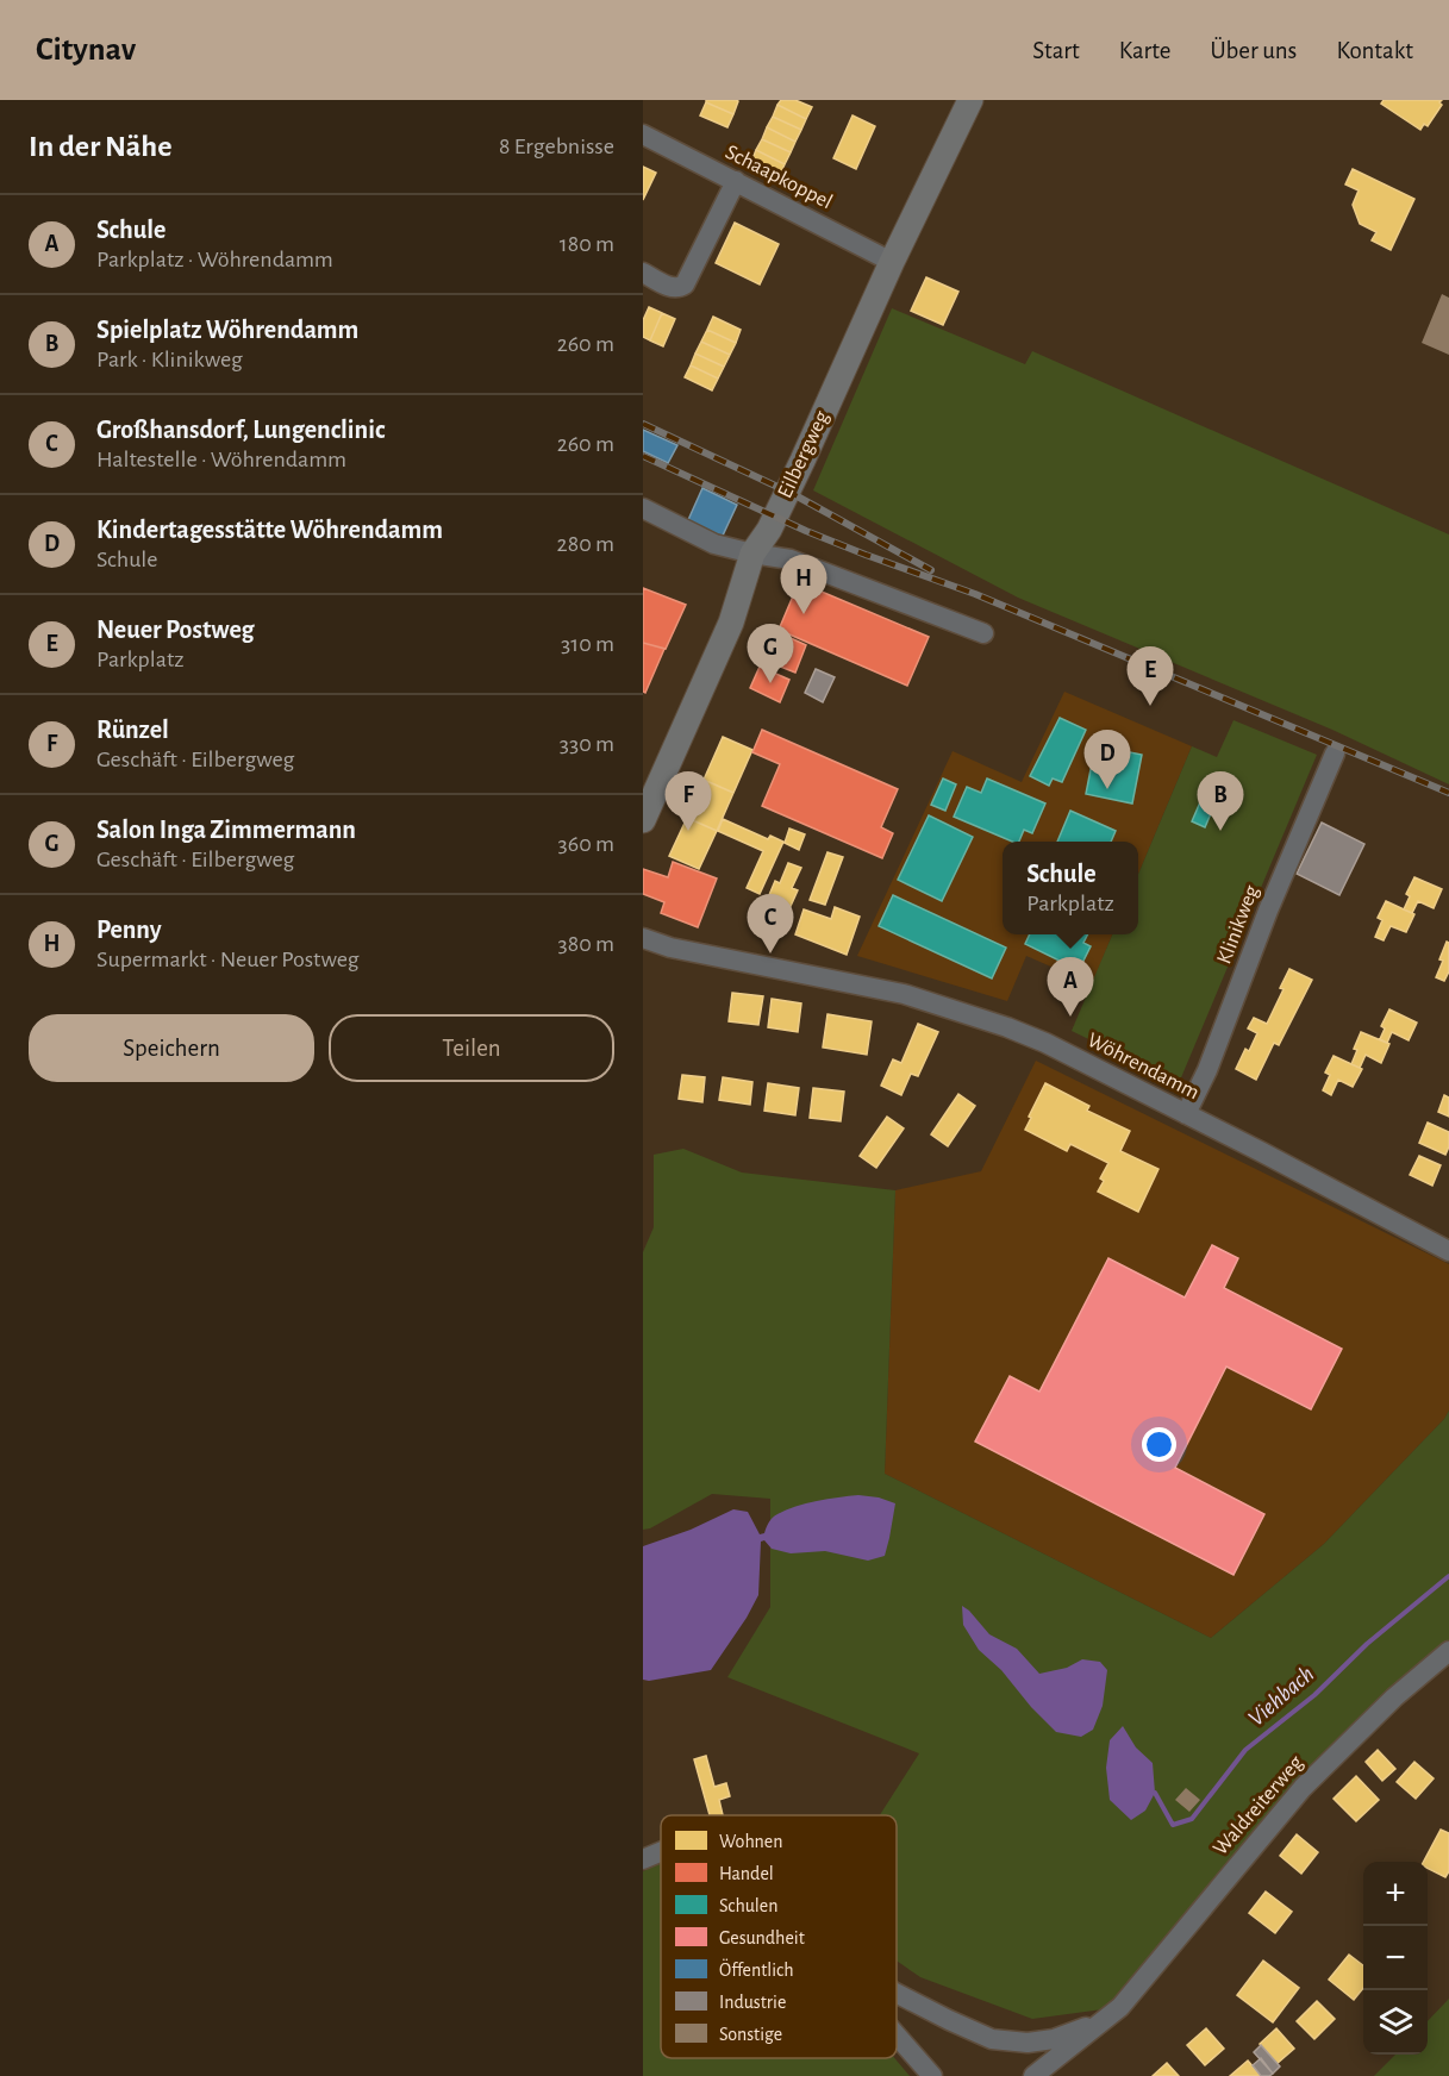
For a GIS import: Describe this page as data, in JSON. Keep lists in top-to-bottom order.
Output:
{
  "streets": {
    "main road": ["Eilbergweg"],
    "street": [
      "Schaapkoppel",
      "Klinikweg",
      "Wöhrendamm",
      "Waldreiterweg"
    ]
  },
  "crossings": [
    ["Schaapkoppel", "Eilbergweg"],
    ["Klinikweg", "Wöhrendamm"]
  ],
  "water": ["Viehbach"],
  "legend": [
    "Wohnen",
    "Handel",
    "Schulen",
    "Gesundheit",
    "Öffentlich",
    "Industrie",
    "Sonstige"
  ],
  "page": {
    "header": "Citynav",
    "nav": [
      "Start",
      "Karte",
      "Über uns",
      "Kontakt"
    ],
    "heading": ["In der Nähe", "8 Ergebnisse"],
    "list": [
      {
        "mark": "A",
        "name": "Schule",
        "note": "Parkplatz · Wöhrendamm",
        "value": "180 m"
      },
      {
        "mark": "B",
        "name": "Spielplatz Wöhrendamm",
        "note": "Park · Klinikweg",
        "value": "260 m"
      },
      {
        "mark": "C",
        "name": "Großhansdorf, Lungenclinic",
        "note": "Haltestelle · Wöhrendamm",
        "value": "260 m"
      },
      {
        "mark": "D",
        "name": "Kindertagesstätte Wöhrendamm",
        "note": "Schule",
        "value": "280 m"
      },
      {
        "mark": "E",
        "name": "Neuer Postweg",
        "note": "Parkplatz",
        "value": "310 m"
      },
      {
        "mark": "F",
        "name": "Rünzel",
        "note": "Geschäft · Eilbergweg",
        "value": "330 m"
      },
      {
        "mark": "G",
        "name": "Salon Inga Zimmermann",
        "note": "Geschäft · Eilbergweg",
        "value": "360 m"
      },
      {
        "mark": "H",
        "name": "Penny",
        "note": "Supermarkt · Neuer Postweg",
        "value": "380 m"
      }
    ],
    "pins": [
      "H",
      "G",
      "E",
      "D",
      "B",
      "F",
      "C",
      "A"
    ],
    "popup": ["Schule", "Parkplatz"],
    "buttons": ["Speichern", "Teilen"],
    "map_buttons": ["+", "−"]
  }
}
